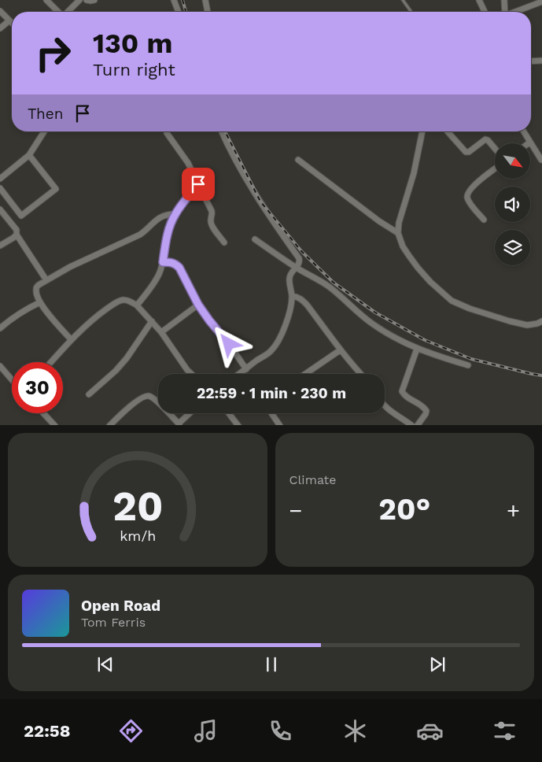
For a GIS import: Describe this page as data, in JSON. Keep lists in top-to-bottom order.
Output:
{
  "north": "bottom right",
  "page": {
    "turn": ["130 m", "Turn right"],
    "then": "Then",
    "limit": "30",
    "trip": "22:59 · 1 min · 230 m",
    "tile": "Climate",
    "heat": ["−", "20°", "+"],
    "song": ["Open Road", "Tom Ferris"],
    "tabs": "22:58",
    "gauge": ["20", "km/h"]
  }
}
